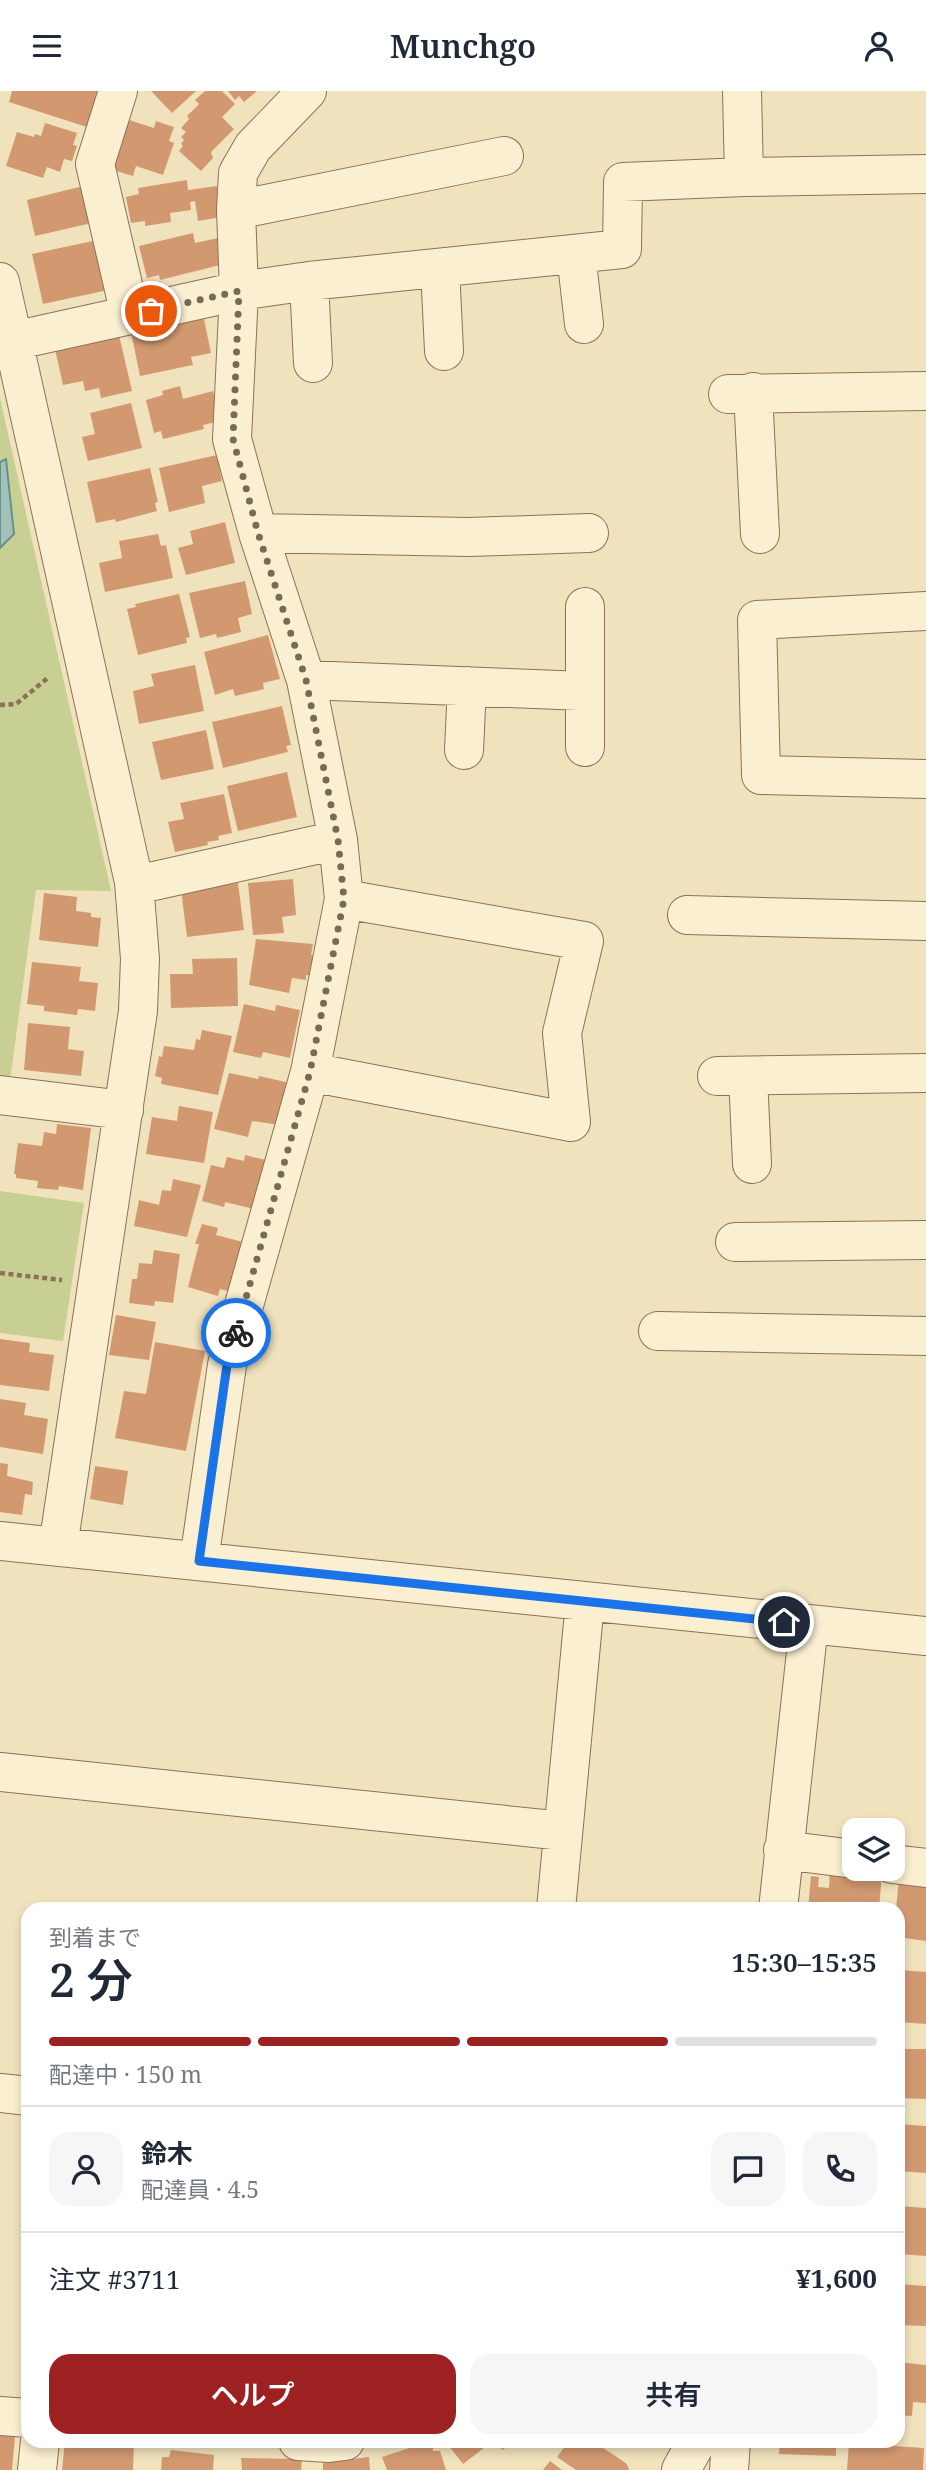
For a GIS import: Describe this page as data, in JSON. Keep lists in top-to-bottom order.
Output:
{
  "page": {
    "header": "Munchgo",
    "heading": ["2 分", "到着まで", "15:30–15:35"],
    "panel": [
      "鈴木",
      "配達員 · 4.5",
      "注文 #3711",
      "¥1,600"
    ],
    "bar": "配達中 · 150 m",
    "buttons": ["ヘルプ", "共有"]
  }
}
